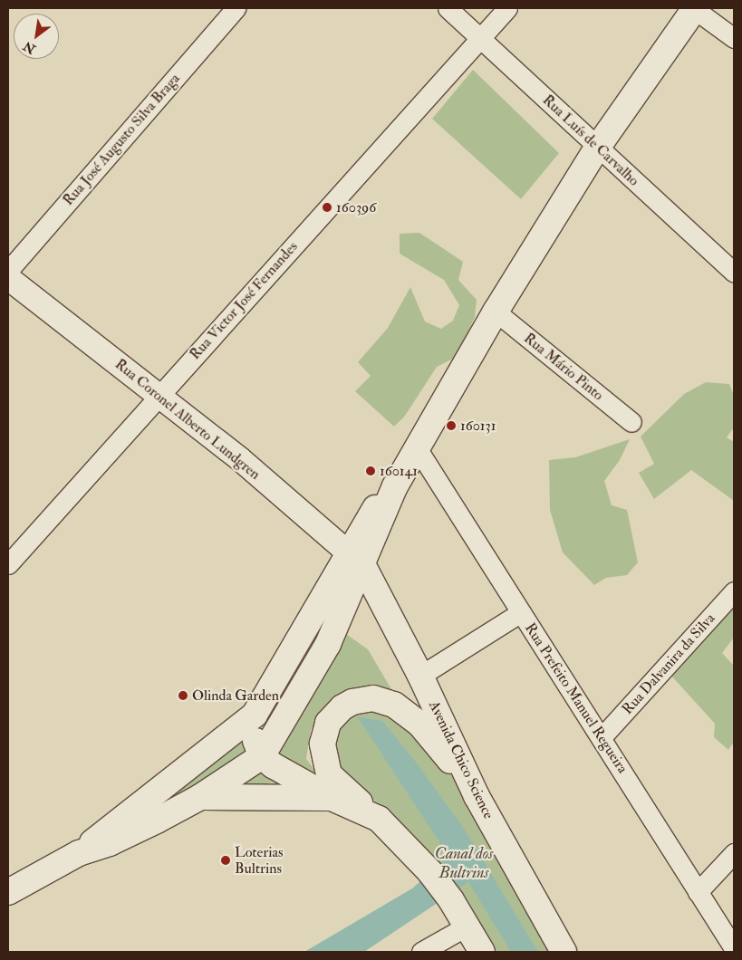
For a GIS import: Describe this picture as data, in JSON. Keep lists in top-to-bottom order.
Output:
{
  "streets": {
    "main road": ["Avenida Chico Science"],
    "street": [
      "Rua José Augusto Silva Braga",
      "Rua Luís de Carvalho",
      "Rua Victor José Fernandes",
      "Rua Mário Pinto",
      "Rua Coronel Alberto Lundgren",
      "Rua Dalvanira da Silva",
      "Rua Prefeito Manuel Regueira"
    ]
  },
  "crossings": [
    ["Rua Luís de Carvalho", "Rua Victor José Fernandes"],
    ["Rua Victor José Fernandes", "Rua Coronel Alberto Lundgren"],
    ["Rua Coronel Alberto Lundgren", "Avenida Chico Science"],
    ["Rua Dalvanira da Silva", "Rua Prefeito Manuel Regueira"]
  ],
  "water": ["Canal dos Bultrins"],
  "places": [
    "160396",
    "160131",
    "160141",
    "Olinda Garden",
    "Loterias Bultrins"
  ],
  "north": "bottom left"
}
